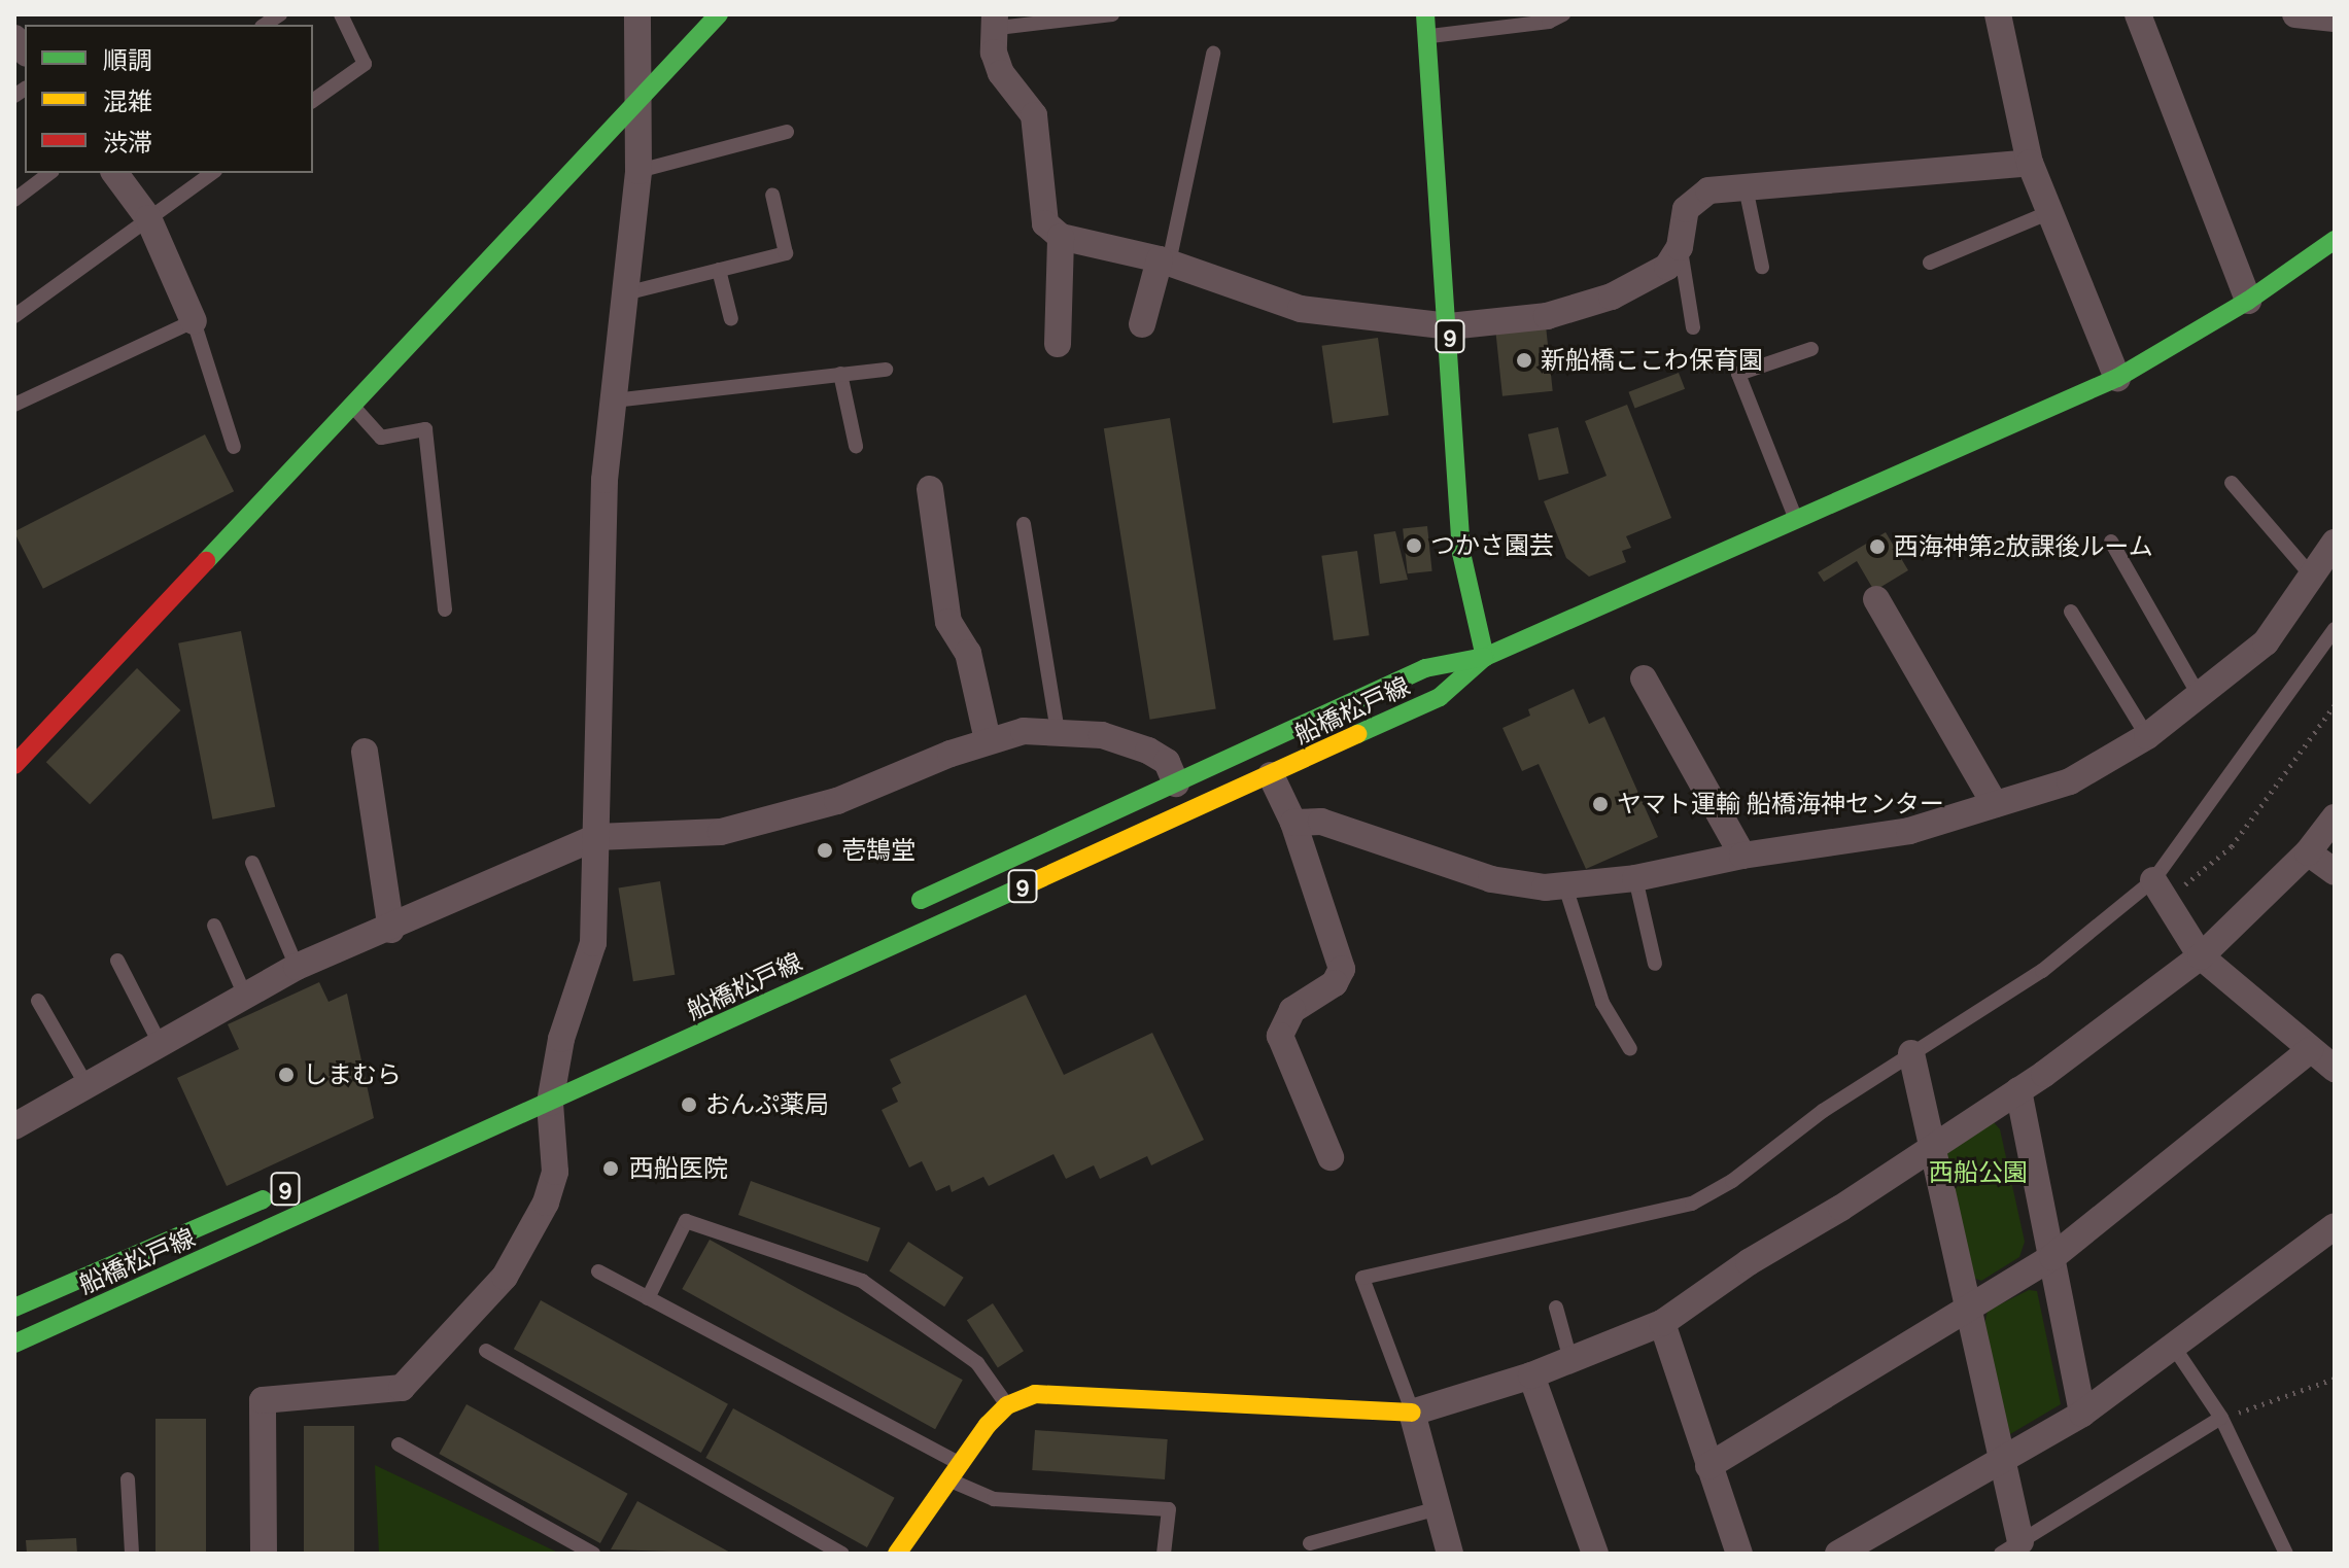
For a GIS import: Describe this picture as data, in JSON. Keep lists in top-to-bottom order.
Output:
{
  "streets": {
    "main road": ["9", "船橋松戸線"]
  },
  "crossings": [
    ["9", "船橋松戸線"]
  ],
  "parks": ["西船公園"],
  "places": [
    "新船橋ここわ保育園",
    "つかさ園芸",
    "西海神第2放課後ルーム",
    "ヤマト運輸 船橋海神センター",
    "壱鵠堂",
    "しまむら",
    "おんぷ薬局",
    "西船医院"
  ],
  "legend": ["順調", "混雑", "渋滞"]
}
